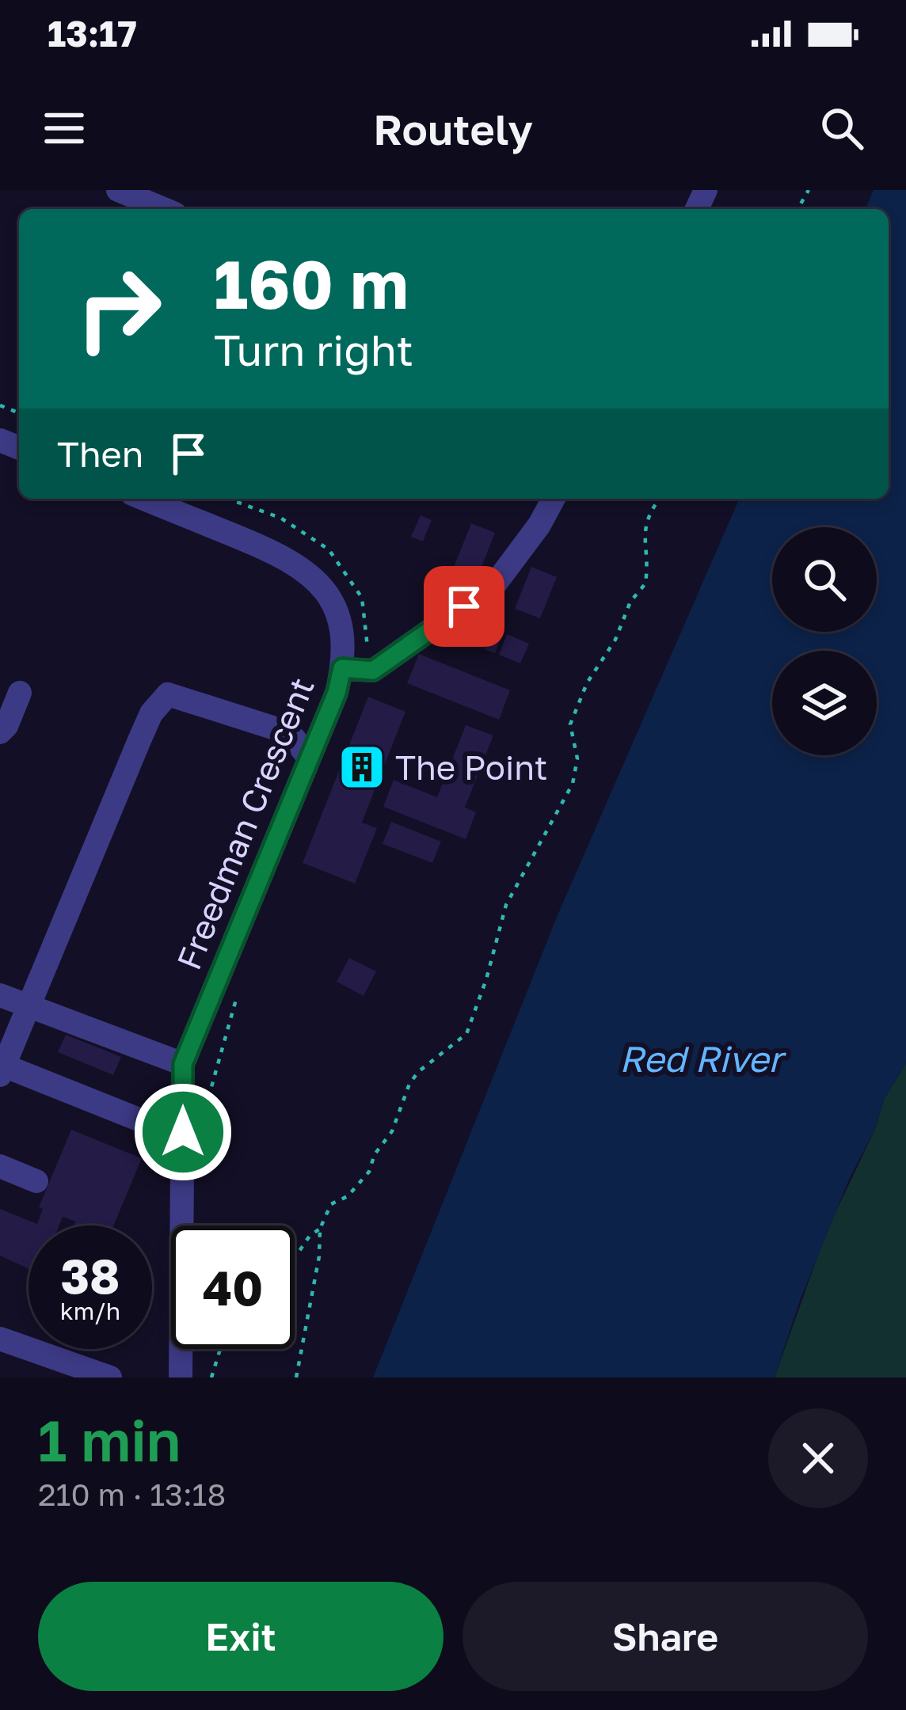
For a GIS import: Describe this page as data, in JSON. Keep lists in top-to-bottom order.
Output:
{
  "streets": {
    "street": ["Freedman Crescent"]
  },
  "water": ["Red River"],
  "places": {
    "building": ["The Point"]
  },
  "page": {
    "status": "13:17",
    "header": "Routely",
    "turn": ["160 m", "Turn right"],
    "then": "Then",
    "speed": "38 km/h",
    "limit": "40",
    "heading": ["1 min", "210 m · 13:18"],
    "buttons": ["Exit", "Share"]
  }
}
